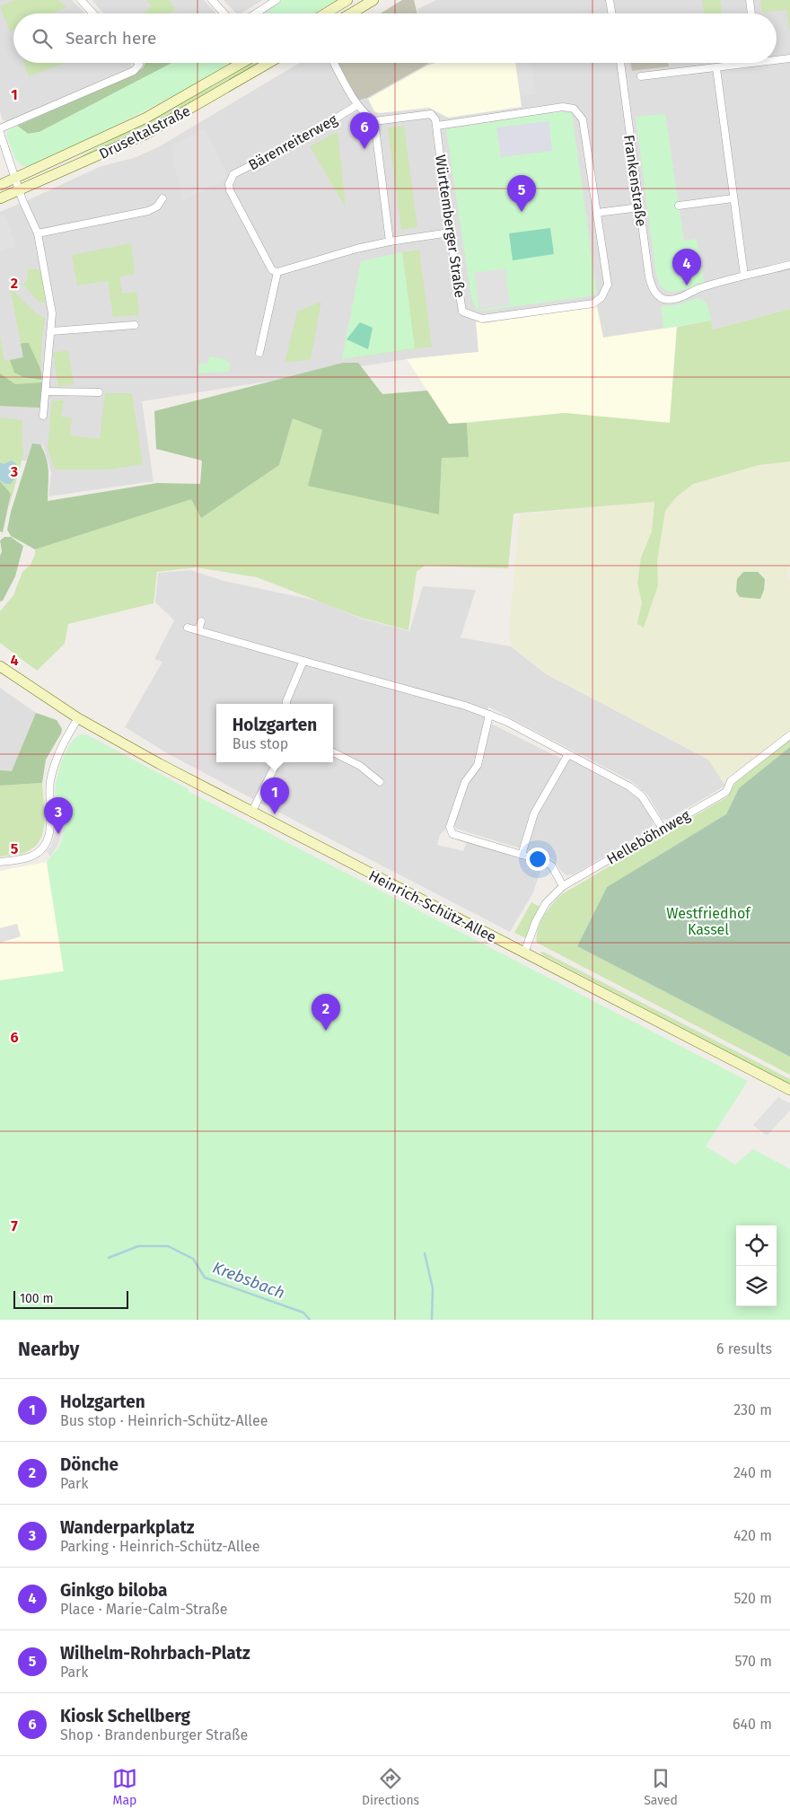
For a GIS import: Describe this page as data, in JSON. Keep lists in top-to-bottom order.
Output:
{
  "streets": {
    "main road": ["Druseltalstraße", "Heinrich-Schütz-Allee"],
    "street": [
      "Bärenreiterweg",
      "Frankenstraße",
      "Württemberger Straße",
      "Helleböhnweg"
    ]
  },
  "crossings": [
    ["Helleböhnweg", "Heinrich-Schütz-Allee"]
  ],
  "water": ["Krebsbach"],
  "parks": ["Westfriedhof Kassel"],
  "scale_bar": "100 m",
  "page": {
    "search": "Search here",
    "pins": [
      "6",
      "5",
      "4",
      "1",
      "3",
      "2"
    ],
    "popup": ["Holzgarten", "Bus stop"],
    "scale": "100 m",
    "heading": ["Nearby", "6 results"],
    "list": [
      {
        "mark": "1",
        "name": "Holzgarten",
        "note": "Bus stop · Heinrich-Schütz-Allee",
        "value": "230 m"
      },
      {
        "mark": "2",
        "name": "Dönche",
        "note": "Park",
        "value": "240 m"
      },
      {
        "mark": "3",
        "name": "Wanderparkplatz",
        "note": "Parking · Heinrich-Schütz-Allee",
        "value": "420 m"
      },
      {
        "mark": "4",
        "name": "Ginkgo biloba",
        "note": "Place · Marie-Calm-Straße",
        "value": "520 m"
      },
      {
        "mark": "5",
        "name": "Wilhelm-Rohrbach-Platz",
        "note": "Park",
        "value": "570 m"
      },
      {
        "mark": "6",
        "name": "Kiosk Schellberg",
        "note": "Shop · Brandenburger Straße",
        "value": "640 m"
      }
    ],
    "nav": ["Map", "Directions", "Saved"]
  },
  "grid": {
    "rows": [
      "1",
      "2",
      "3",
      "4",
      "5",
      "6",
      "7"
    ]
  }
}
